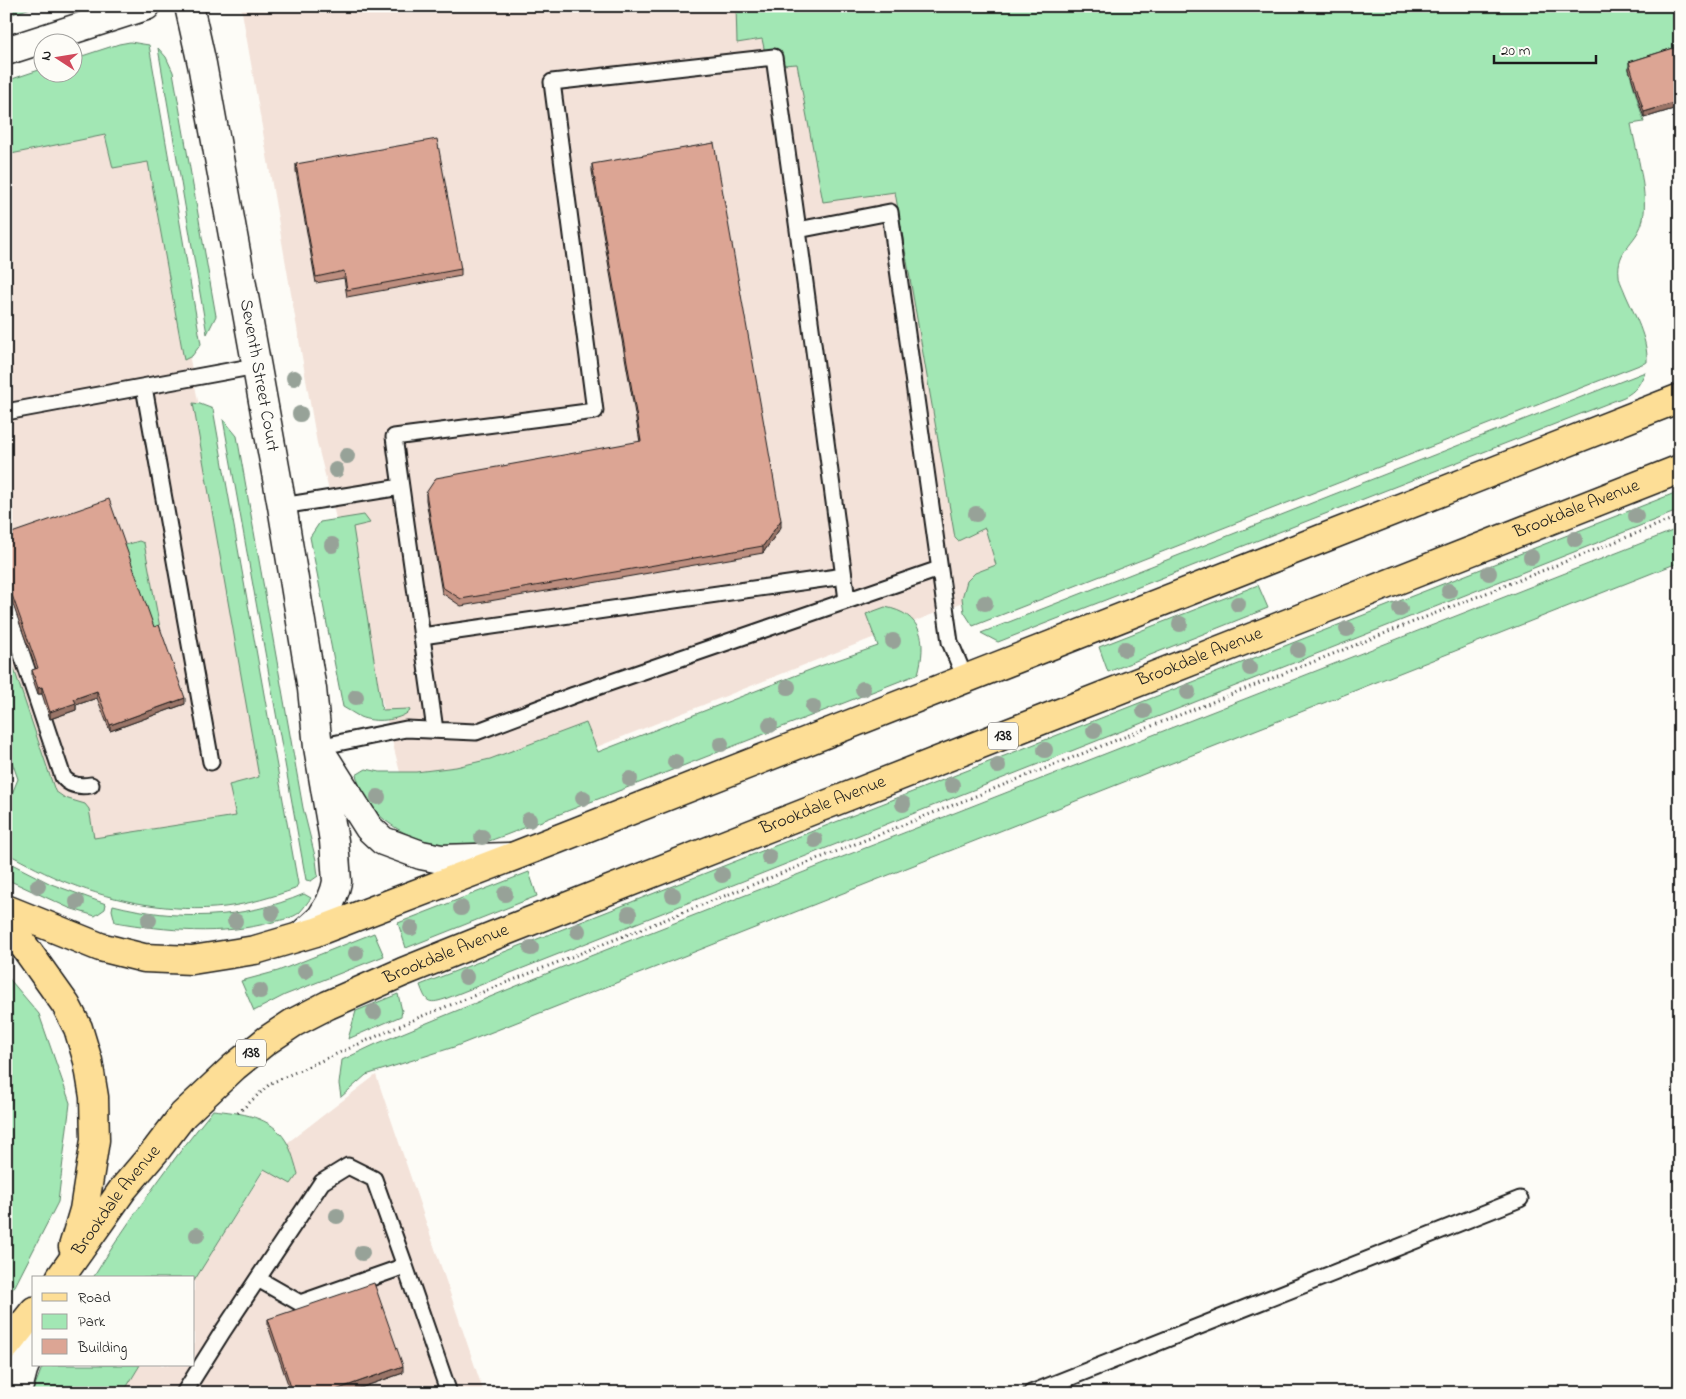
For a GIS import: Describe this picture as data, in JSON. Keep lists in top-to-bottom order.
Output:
{
  "streets": {
    "main road": ["Brookdale Avenue", "138"],
    "street": ["Seventh Street Court"]
  },
  "legend": ["Road", "Park", "Building"],
  "scale_bar": "20 m",
  "north": "left"
}
